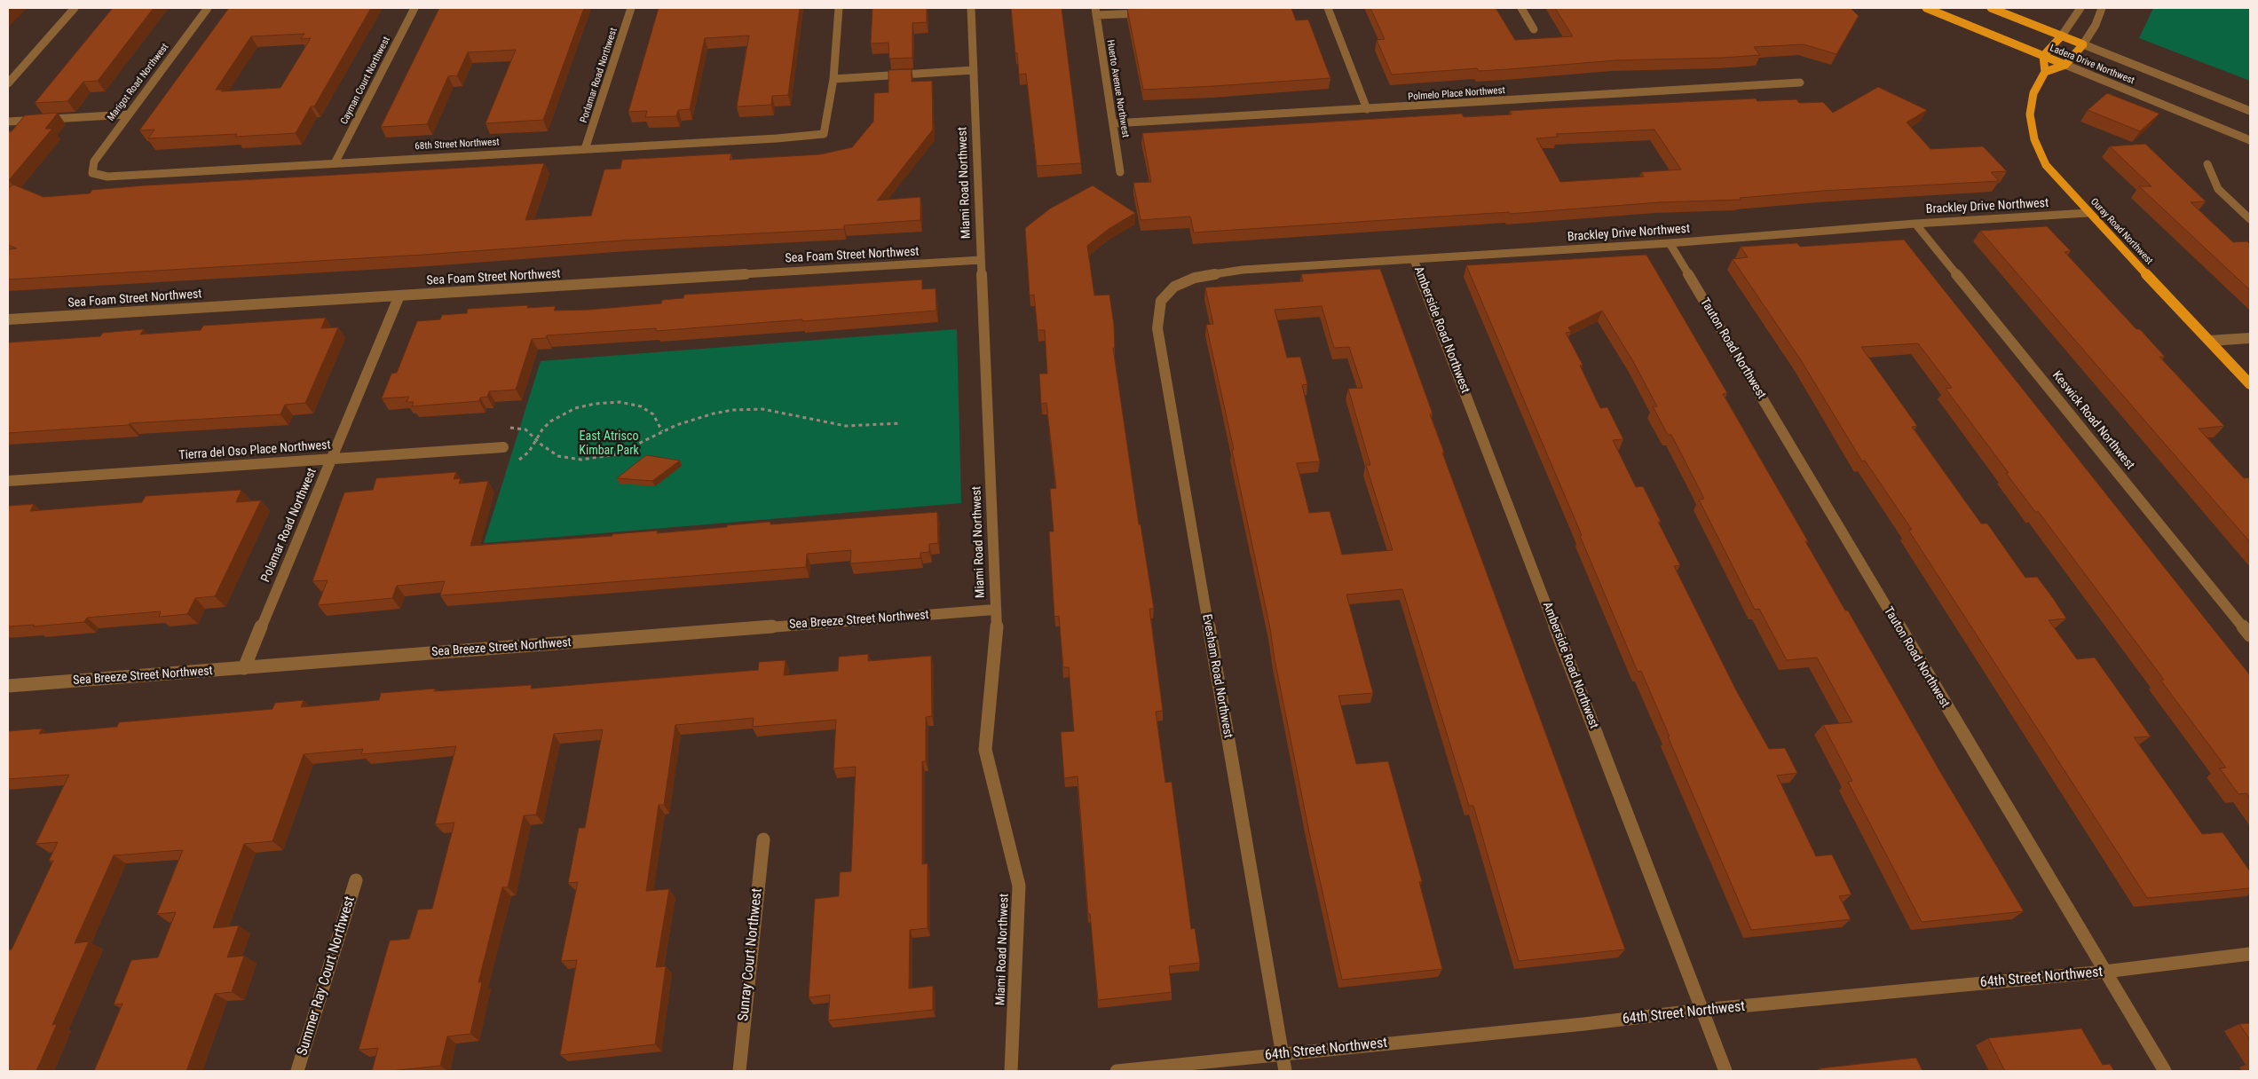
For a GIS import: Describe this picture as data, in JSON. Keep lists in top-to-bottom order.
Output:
{
  "streets": {
    "main road": ["Ladera Drive Northwest", "Ouray Road Northwest"],
    "street": [
      "Porlamar Road Northwest",
      "Cayman Court Northwest",
      "Marigot Road Northwest",
      "Huerto Avenue Northwest",
      "Polmelo Place Northwest",
      "68th Street Northwest",
      "Miami Road Northwest",
      "Brackley Drive Northwest",
      "Sea Foam Street Northwest",
      "Amberside Road Northwest",
      "Tauton Road Northwest",
      "Keswick Road Northwest",
      "Tierra del Oso Place Northwest",
      "Polamar Road Northwest",
      "Sea Breeze Street Northwest",
      "Evesham Road Northwest",
      "Sunray Court Northwest",
      "Summer Ray Court Northwest",
      "64th Street Northwest"
    ]
  },
  "crossings": [
    ["Porlamar Road Northwest", "68th Street Northwest"],
    ["Cayman Court Northwest", "68th Street Northwest"],
    ["Marigot Road Northwest", "68th Street Northwest"],
    ["Huerto Avenue Northwest", "Polmelo Place Northwest"],
    ["Miami Road Northwest", "Sea Foam Street Northwest"],
    ["Miami Road Northwest", "Sea Breeze Street Northwest"],
    ["Brackley Drive Northwest", "Ouray Road Northwest"],
    ["Brackley Drive Northwest", "Amberside Road Northwest"],
    ["Brackley Drive Northwest", "Tauton Road Northwest"],
    ["Brackley Drive Northwest", "Keswick Road Northwest"],
    ["Brackley Drive Northwest", "Evesham Road Northwest"],
    ["Sea Foam Street Northwest", "Polamar Road Northwest"],
    ["Amberside Road Northwest", "64th Street Northwest"],
    ["Tauton Road Northwest", "64th Street Northwest"],
    ["Tierra del Oso Place Northwest", "Polamar Road Northwest"],
    ["Polamar Road Northwest", "Sea Breeze Street Northwest"],
    ["Evesham Road Northwest", "64th Street Northwest"]
  ],
  "parks": ["East Atrisco Kimbar Park"]
}
